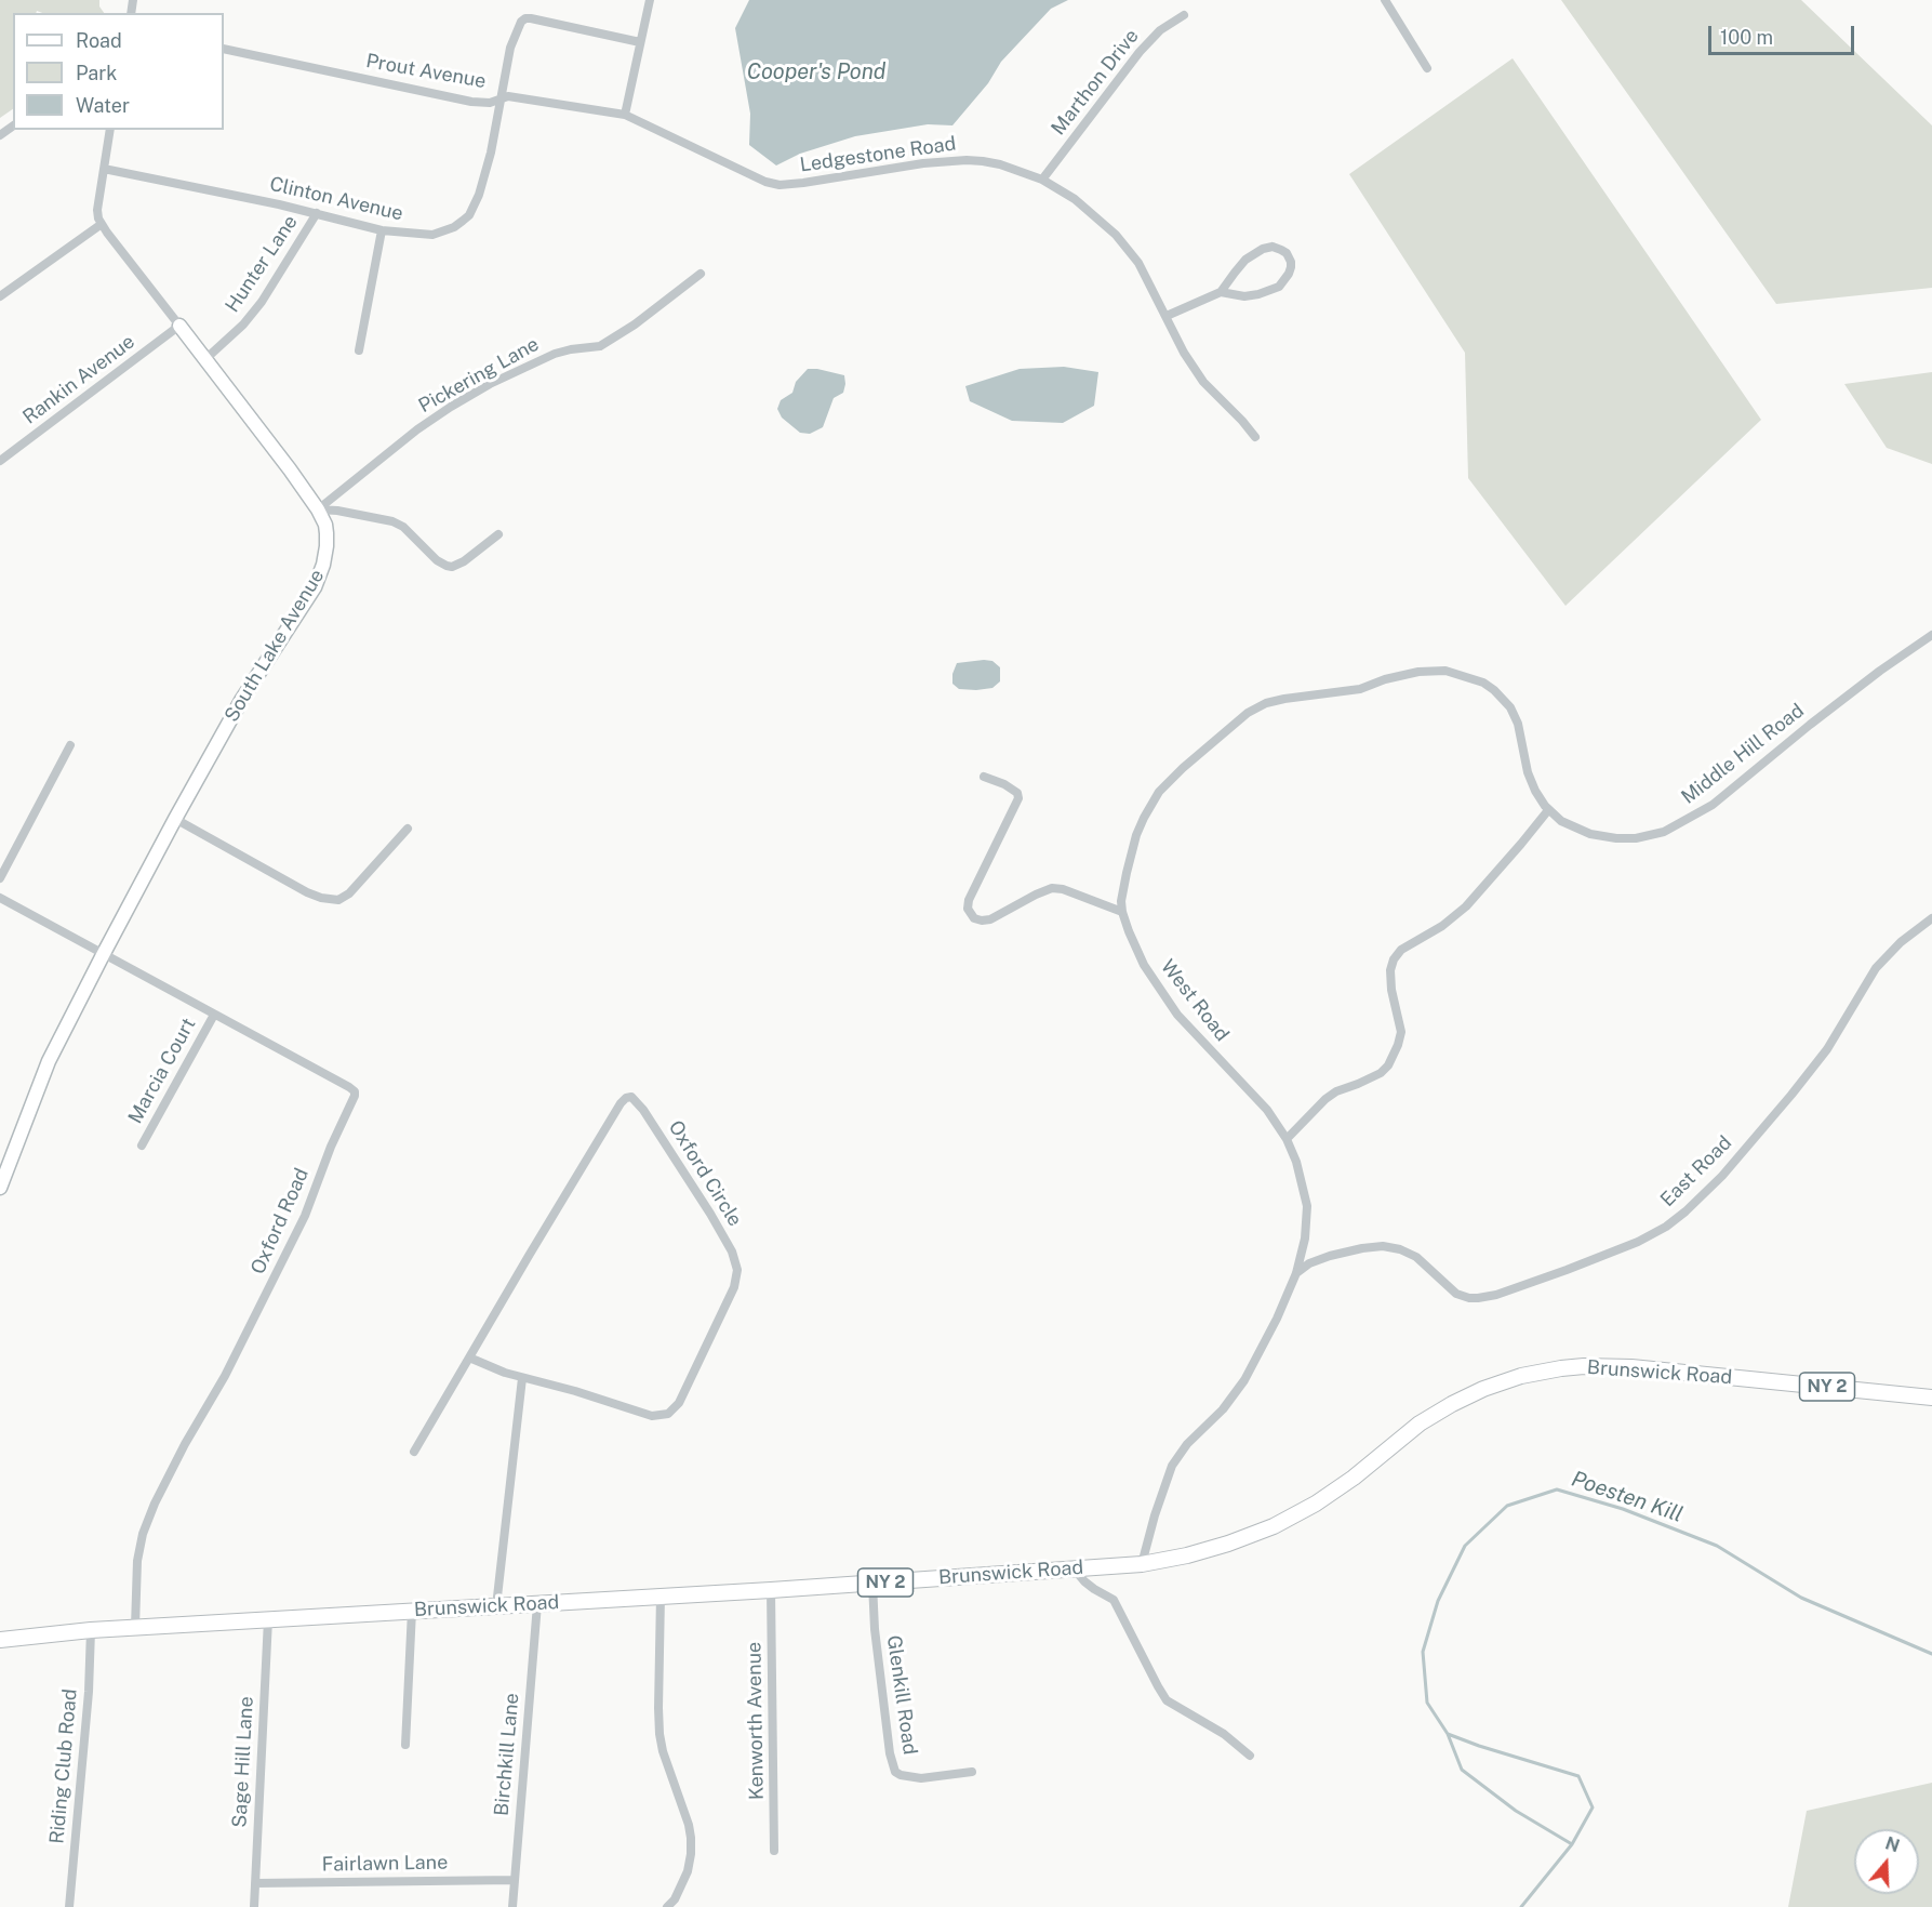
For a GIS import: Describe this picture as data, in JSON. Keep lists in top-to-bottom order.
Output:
{
  "streets": {
    "main road": ["Brunswick Road", "NY 2"],
    "street": [
      "Prout Avenue",
      "Marthon Drive",
      "Ledgestone Road",
      "Clinton Avenue",
      "Hunter Lane",
      "Pickering Lane",
      "Rankin Avenue",
      "South Lake Avenue",
      "Middle Hill Road",
      "West Road",
      "Marcia Court",
      "East Road",
      "Oxford Circle",
      "Oxford Road",
      "Glenkill Road",
      "Kenworth Avenue",
      "Birchkill Lane",
      "Sage Hill Lane",
      "Riding Club Road",
      "Fairlawn Lane"
    ]
  },
  "crossings": [
    ["Prout Avenue", "Ledgestone Road"],
    ["Prout Avenue", "Clinton Avenue"],
    ["Marthon Drive", "Ledgestone Road"],
    ["Clinton Avenue", "Hunter Lane"],
    ["Hunter Lane", "South Lake Avenue"],
    ["Pickering Lane", "South Lake Avenue"],
    ["Rankin Avenue", "South Lake Avenue"],
    ["South Lake Avenue", "Oxford Road"],
    ["Middle Hill Road", "West Road"],
    ["West Road", "East Road"],
    ["West Road", "Brunswick Road"],
    ["Marcia Court", "Oxford Road"],
    ["Oxford Road", "Brunswick Road"],
    ["Brunswick Road", "Glenkill Road"],
    ["Brunswick Road", "Kenworth Avenue"],
    ["Brunswick Road", "Birchkill Lane"],
    ["Brunswick Road", "Sage Hill Lane"],
    ["Brunswick Road", "Riding Club Road"],
    ["Birchkill Lane", "Fairlawn Lane"],
    ["Sage Hill Lane", "Fairlawn Lane"]
  ],
  "water": ["Cooper's Pond", "Poesten Kill"],
  "legend": ["Road", "Park", "Water"],
  "scale_bar": "100 m",
  "north": "top"
}
